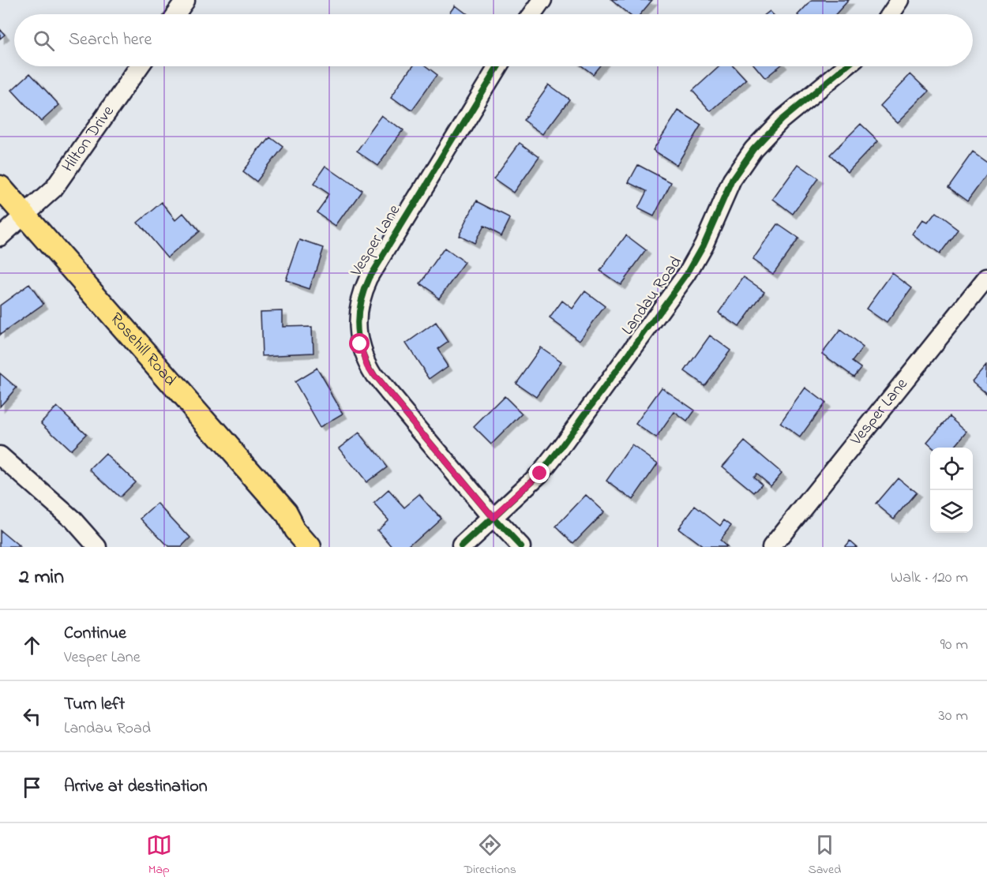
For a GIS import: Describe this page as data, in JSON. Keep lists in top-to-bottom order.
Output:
{
  "streets": {
    "main road": ["Rosehill Road"],
    "street": ["Hilton Drive", "Vesper Lane", "Landau Road"]
  },
  "crossings": [
    ["Hilton Drive", "Rosehill Road"],
    ["Vesper Lane", "Landau Road"]
  ],
  "page": {
    "search": "Search here",
    "heading": ["2 min", "Walk · 120 m"],
    "list": [
      ["Continue", "Vesper Lane", "90 m"],
      ["Turn left", "Landau Road", "30 m"],
      "Arrive at destination"
    ],
    "nav": ["Map", "Directions", "Saved"]
  }
}
